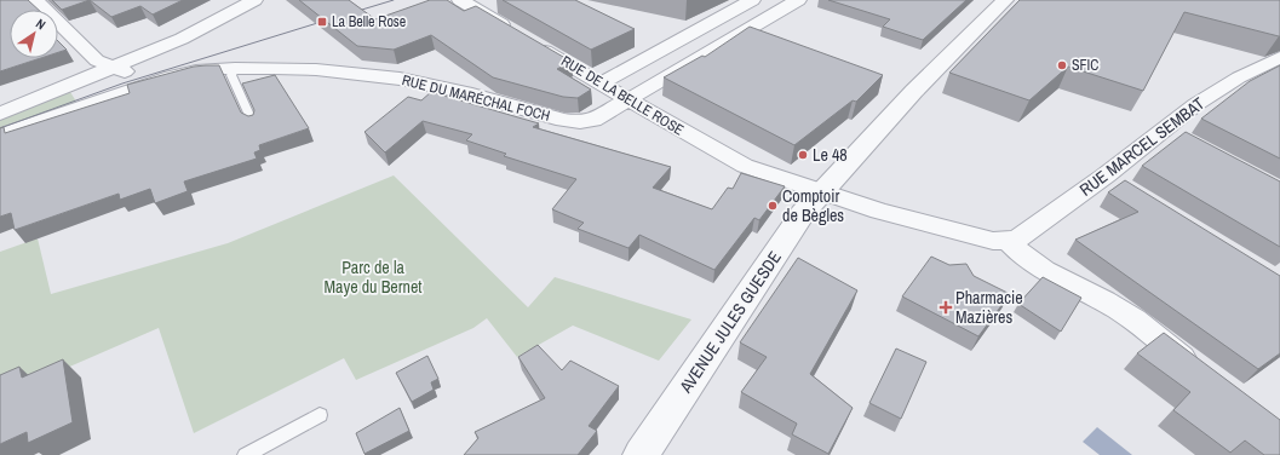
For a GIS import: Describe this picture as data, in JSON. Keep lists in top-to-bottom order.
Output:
{
  "streets": {
    "street": [
      "RUE DE LA BELLE ROSE",
      "RUE DU MARÉCHAL FOCH",
      "RUE MARCEL SEMBAT",
      "AVENUE JULES GUESDE"
    ]
  },
  "crossings": [
    ["RUE DE LA BELLE ROSE", "RUE DU MARÉCHAL FOCH"],
    ["RUE DE LA BELLE ROSE", "AVENUE JULES GUESDE"]
  ],
  "parks": ["Parc de la Maye du Bernet"],
  "places": {
    "transit": ["La Belle Rose"],
    "other": ["SFIC", "Le 48", "Comptoir de Bègles"],
    "health": ["Pharmacie Mazières"]
  },
  "north": "top right"
}
